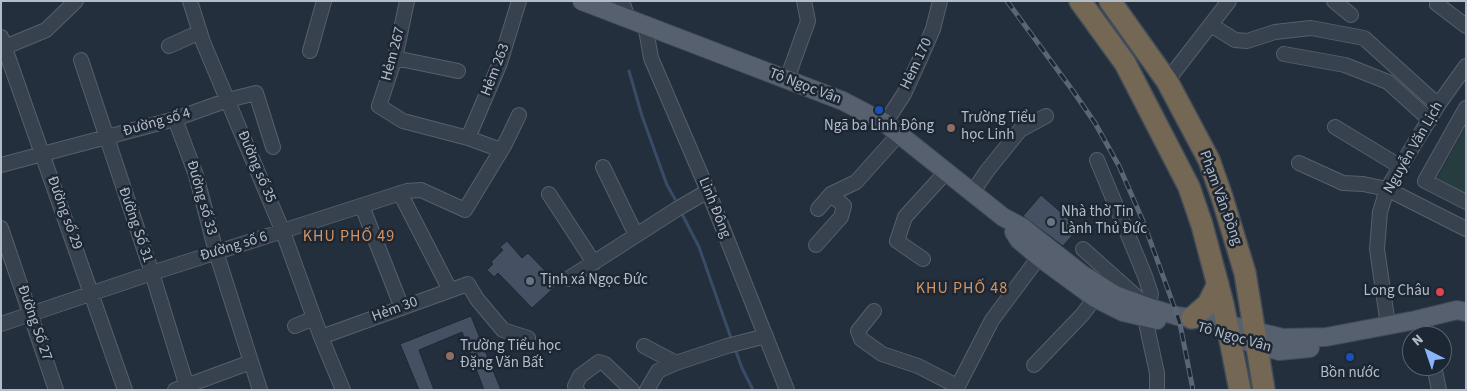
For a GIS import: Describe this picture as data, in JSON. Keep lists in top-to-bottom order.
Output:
{
  "streets": {
    "highway": ["Phạm Văn Đồng"],
    "main road": ["Tô Ngọc Vân"],
    "street": [
      "Hẻm 267",
      "Hẻm 170",
      "Hẻm 263",
      "Đường số 4",
      "Nguyễn Văn Lịch",
      "Đường số 35",
      "Đường số 33",
      "Linh Đông",
      "Đường số 29",
      "Đường Số 31",
      "Đường số 6",
      "Hẻm 30",
      "Đường Số 27"
    ]
  },
  "crossings": [
    ["Hẻm 267", "Hẻm 263"],
    ["Hẻm 170", "Tô Ngọc Vân"],
    ["Tô Ngọc Vân", "Nguyễn Văn Lịch"],
    ["Tô Ngọc Vân", "Phạm Văn Đồng"],
    ["Tô Ngọc Vân", "Linh Đông"],
    ["Đường số 4", "Đường số 35"],
    ["Đường số 4", "Đường số 33"],
    ["Đường số 4", "Đường số 29"],
    ["Đường số 4", "Đường Số 31"],
    ["Đường số 35", "Đường số 6"],
    ["Đường số 35", "Hẻm 30"],
    ["Đường số 33", "Đường số 6"],
    ["Đường số 29", "Đường số 6"],
    ["Đường Số 31", "Đường số 6"],
    ["Đường số 6", "Đường Số 27"]
  ],
  "districts": ["KHU PHỐ 49", "KHU PHỐ 48"],
  "places": [
    "Ngã ba Linh Đông",
    "Trường Tiểu học Linh",
    "Nhà thờ Tin Lành Thủ Đức",
    "Tịnh xá Ngọc Đức",
    "Long Châu",
    "Trường Tiểu học Đặng Văn Bất",
    "Bồn nước"
  ],
  "north": "top left"
}
